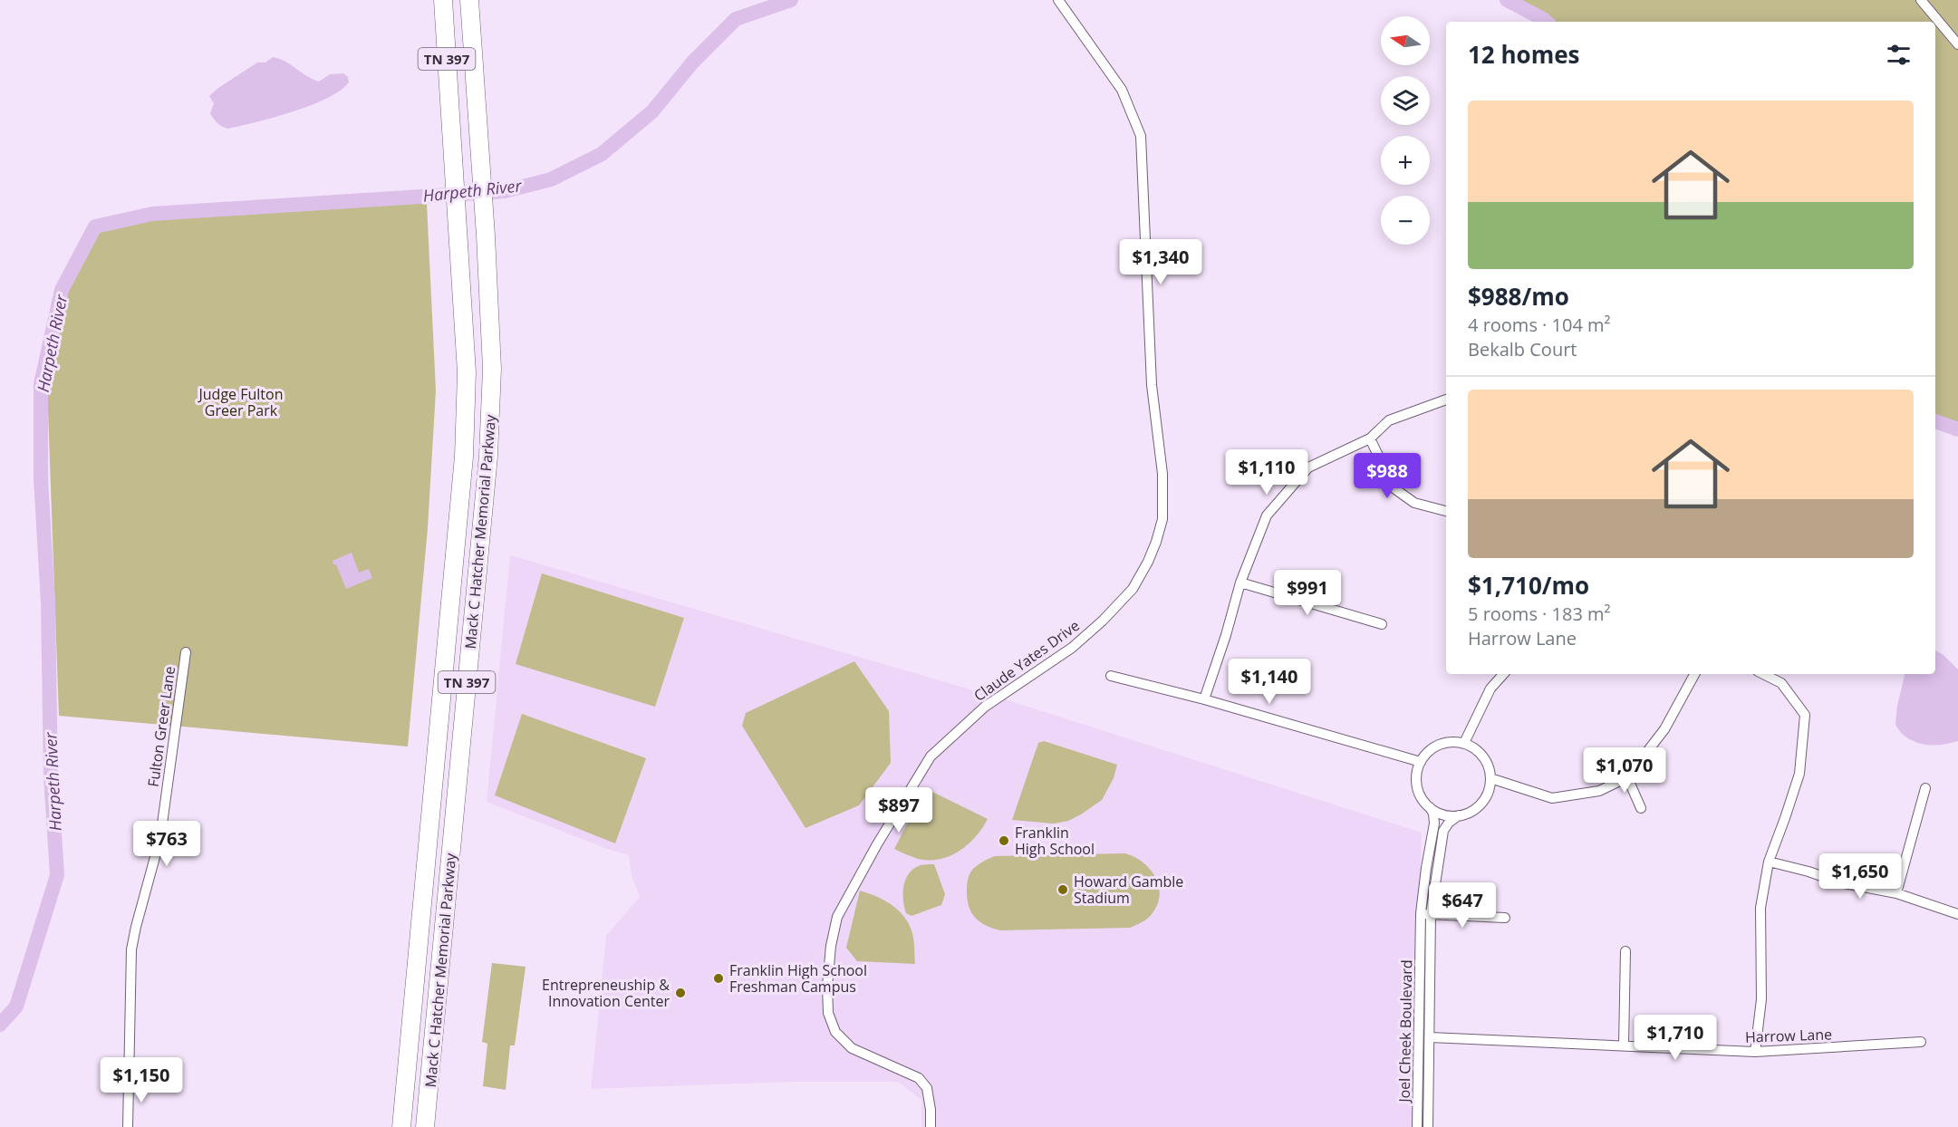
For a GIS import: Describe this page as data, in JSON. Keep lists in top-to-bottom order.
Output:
{
  "streets": {
    "highway": ["TN 397", "Mack C Hatcher Memorial Parkway"],
    "street": [
      "Claude Yates Drive",
      "Fulton Greer Lane",
      "Joel Cheek Boulevard",
      "Harrow Lane"
    ]
  },
  "crossings": [
    ["Joel Cheek Boulevard", "Harrow Lane"]
  ],
  "water": ["Harpeth River"],
  "parks": ["Judge Fulton Greer Park"],
  "places": [
    "Franklin High School",
    "Howard Gamble Stadium",
    "Franklin High School Freshman Campus",
    "Entrepreneuship & Innovation Center"
  ],
  "north": "left",
  "page": {
    "map_buttons": ["+", "−"],
    "heading": "12 homes",
    "list": [
      {
        "name": "$988/mo",
        "note": "4 rooms · 104 m² · Bekalb Court"
      },
      {
        "name": "$1,710/mo",
        "note": "5 rooms · 183 m² · Harrow Lane"
      }
    ],
    "price": [
      "$1,340",
      "$1,110",
      "$988",
      "$991",
      "$1,140",
      "$1,070",
      "$897",
      "$763",
      "$1,650",
      "$647",
      "$1,710",
      "$1,150"
    ]
  }
}
